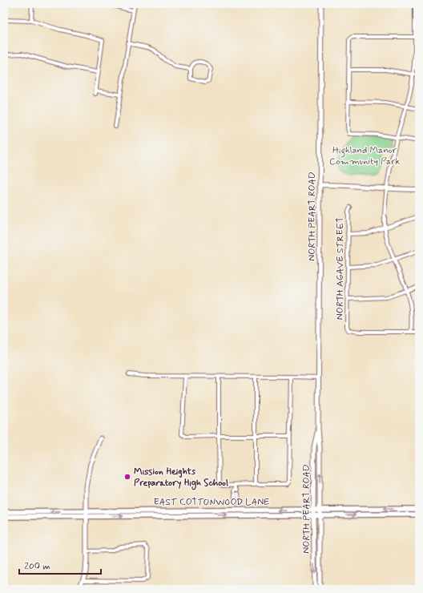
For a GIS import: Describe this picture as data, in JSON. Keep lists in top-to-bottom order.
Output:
{
  "streets": {
    "main road": ["EAST COTTONWOOD LANE"],
    "street": ["NORTH PEART ROAD", "NORTH AGAVE STREET"]
  },
  "crossings": [
    ["NORTH PEART ROAD", "EAST COTTONWOOD LANE"]
  ],
  "parks": ["Highland Manor Community Park"],
  "places": ["Mission Heights Preparatory High School"],
  "scale_bar": "200 m"
}
